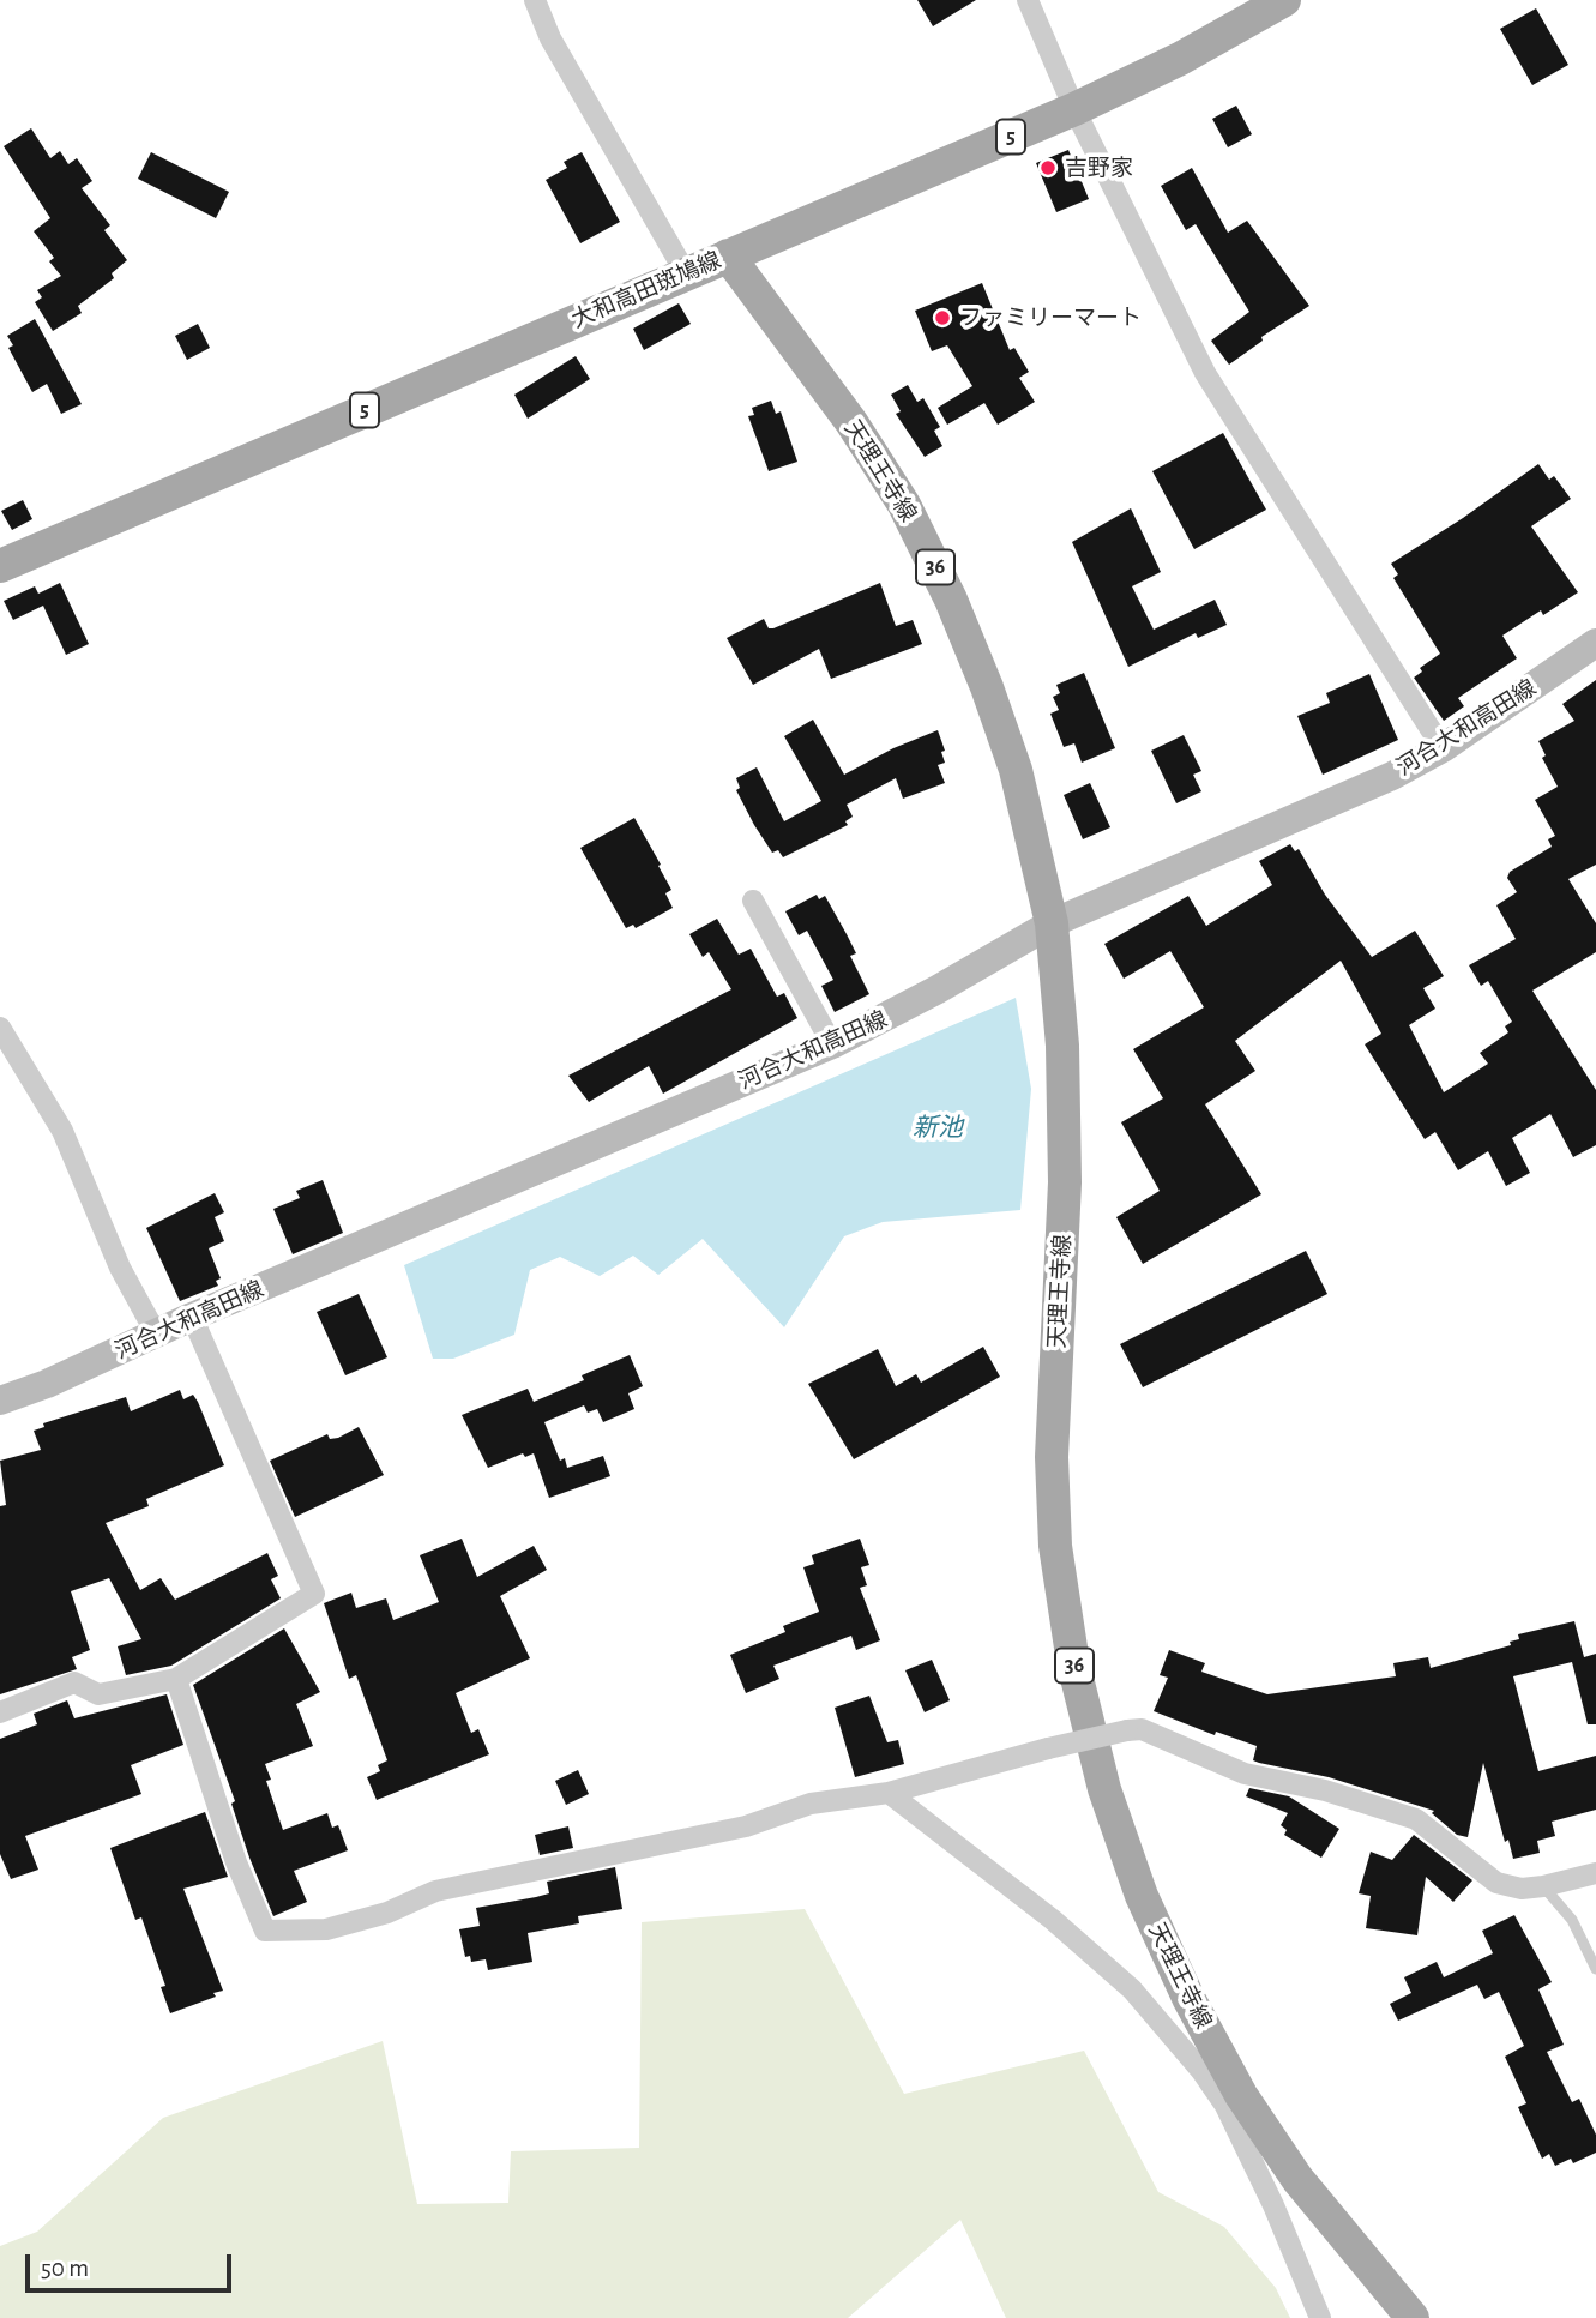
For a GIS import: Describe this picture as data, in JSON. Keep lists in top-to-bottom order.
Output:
{
  "streets": {
    "main road": [
      "5",
      "大和高田斑鳩線",
      "天理王寺線",
      "36",
      "河合大和高田線"
    ]
  },
  "crossings": [
    ["大和高田斑鳩線", "天理王寺線"],
    ["天理王寺線", "河合大和高田線"]
  ],
  "water": ["新池"],
  "places": ["吉野家", "ファミリーマート"],
  "scale_bar": "50 m"
}
